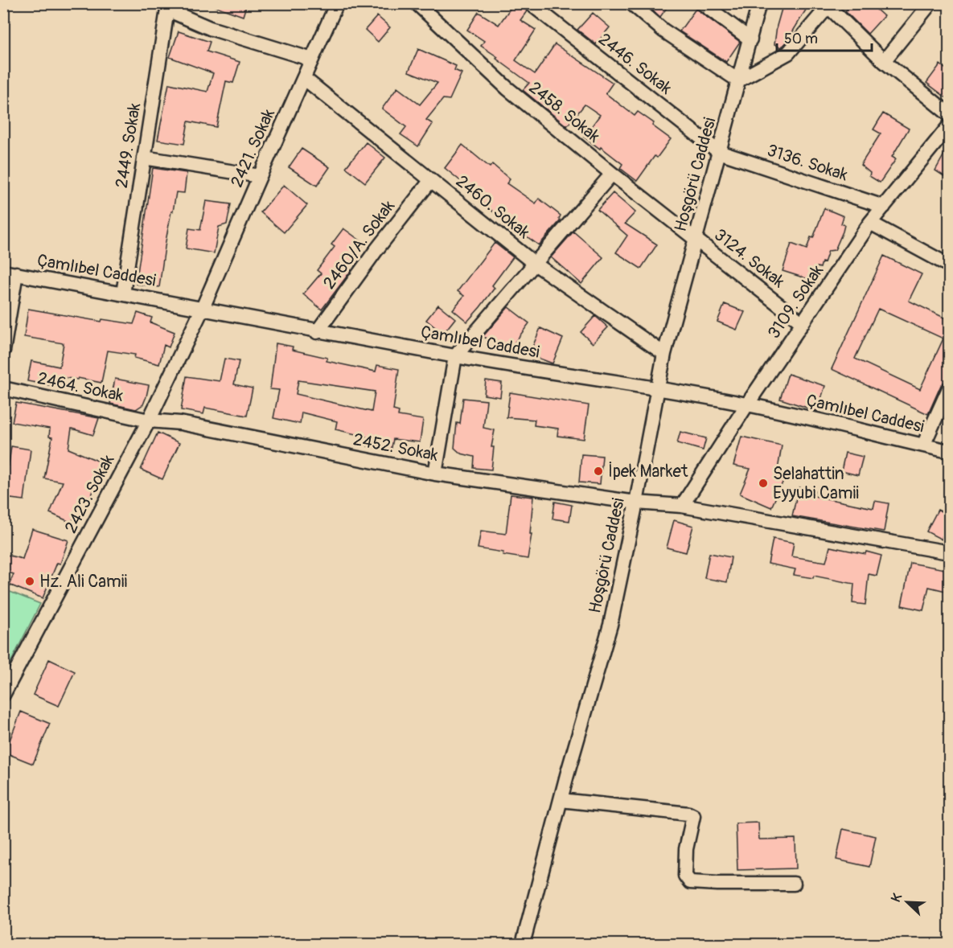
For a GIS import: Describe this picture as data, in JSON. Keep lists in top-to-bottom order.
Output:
{
  "streets": {
    "street": [
      "2446. Sokak",
      "2458. Sokak",
      "2449. Sokak",
      "2421. Sokak",
      "3136. Sokak",
      "Hoşgörü Caddesi",
      "2460. Sokak",
      "2460/A. Sokak",
      "3124. Sokak",
      "Çamlıbel Caddesi",
      "3109. Sokak",
      "2464. Sokak",
      "2452. Sokak",
      "2423. Sokak"
    ]
  },
  "crossings": [
    ["2446. Sokak", "3136. Sokak"],
    ["2446. Sokak", "Hoşgörü Caddesi"],
    ["2458. Sokak", "Hoşgörü Caddesi"],
    ["2458. Sokak", "3124. Sokak"],
    ["2449. Sokak", "Çamlıbel Caddesi"],
    ["2421. Sokak", "2460. Sokak"],
    ["2421. Sokak", "Çamlıbel Caddesi"],
    ["2421. Sokak", "2423. Sokak"],
    ["3136. Sokak", "Hoşgörü Caddesi"],
    ["3136. Sokak", "3109. Sokak"],
    ["Hoşgörü Caddesi", "2460. Sokak"],
    ["Hoşgörü Caddesi", "3124. Sokak"],
    ["Hoşgörü Caddesi", "Çamlıbel Caddesi"],
    ["Hoşgörü Caddesi", "2452. Sokak"],
    ["2460. Sokak", "2460/A. Sokak"],
    ["2460/A. Sokak", "Çamlıbel Caddesi"],
    ["3124. Sokak", "3109. Sokak"],
    ["Çamlıbel Caddesi", "3109. Sokak"],
    ["Çamlıbel Caddesi", "2423. Sokak"],
    ["3109. Sokak", "2452. Sokak"],
    ["2464. Sokak", "2452. Sokak"],
    ["2464. Sokak", "2423. Sokak"],
    ["2452. Sokak", "2423. Sokak"]
  ],
  "places": ["İpek Market", "Selahattin Eyyubi Camii", "Hz. Ali Camii"],
  "scale_bar": "50 m",
  "north": "top left"
}
